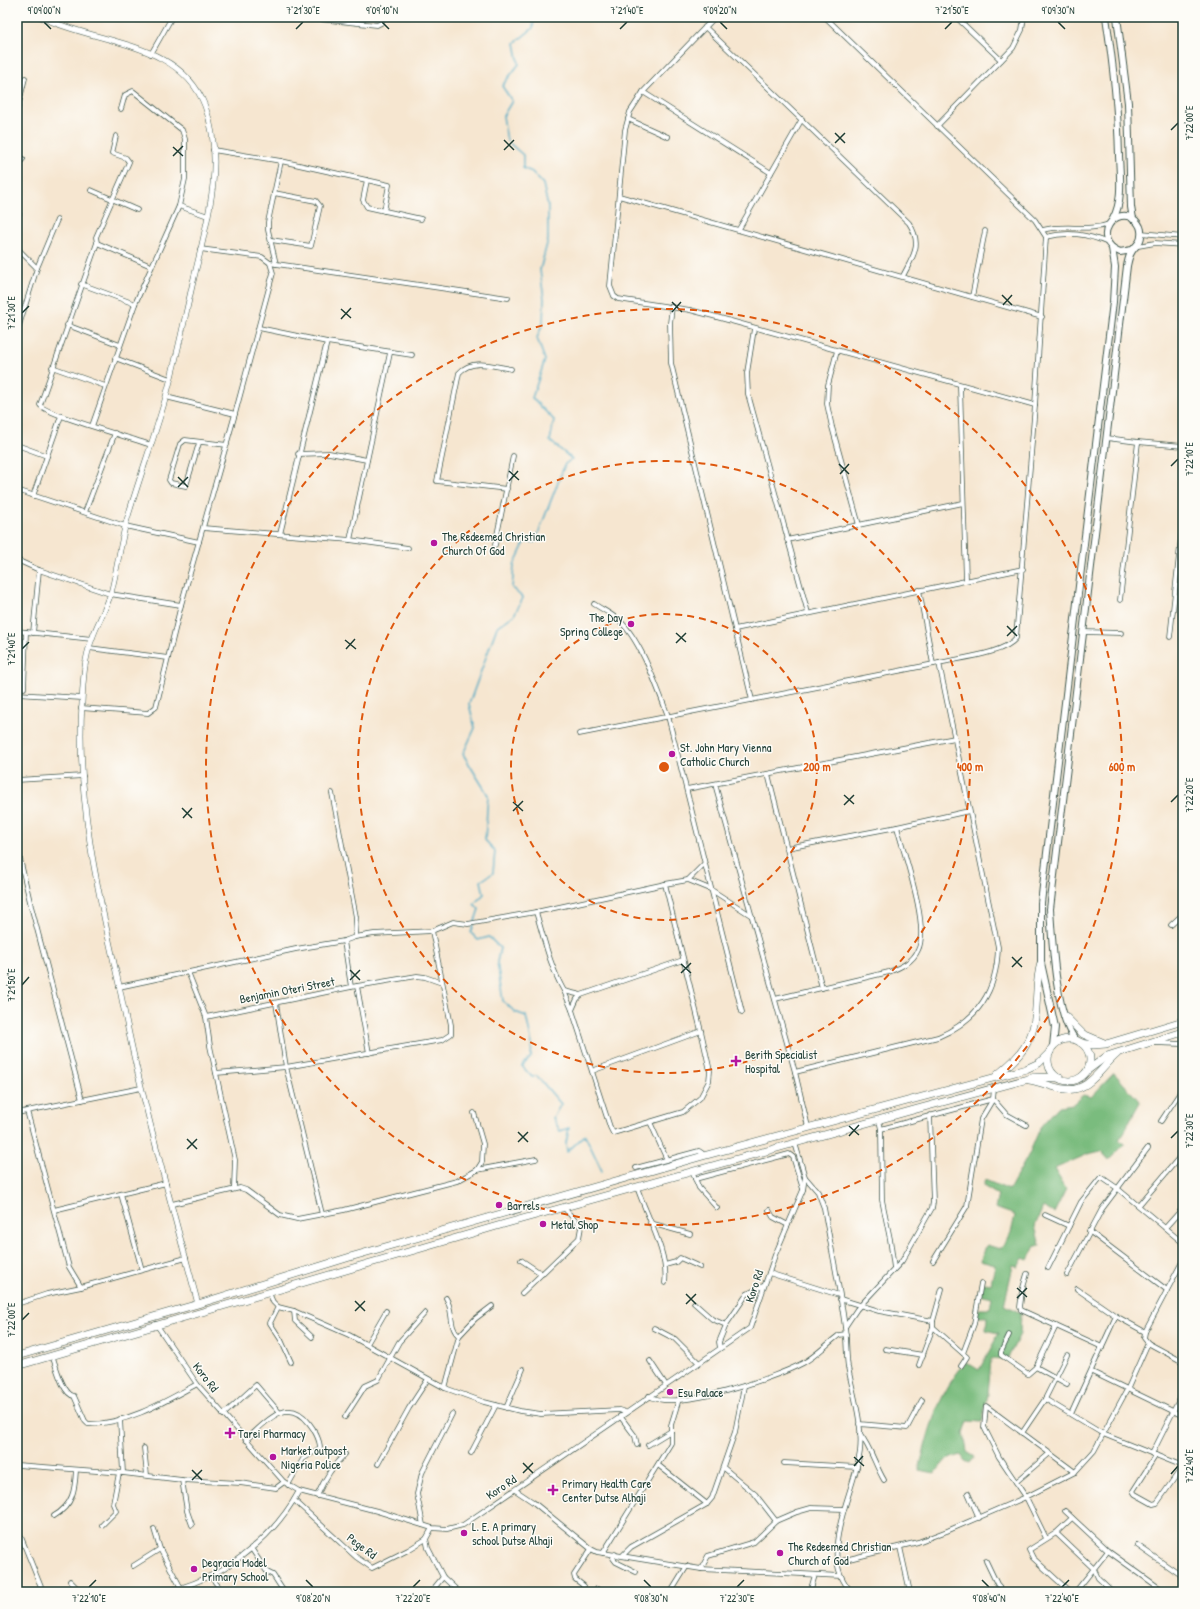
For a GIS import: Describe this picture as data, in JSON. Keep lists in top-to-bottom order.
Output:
{
  "streets": {
    "street": ["Benjamin Oteri Street", "Koro Rd", "Pege Rd"]
  },
  "places": {
    "other": [
      "The Redeemed Christian Church Of God",
      "The Day Spring College",
      "St. John Mary Vienna Catholic Church",
      "Barrels",
      "Metal Shop",
      "Esu Palace",
      "Market outpost Nigeria Police",
      "L. E. A primary school Dutse Alhaji",
      "The Redeemed Christian Church of God",
      "Degracia Model Primary School"
    ],
    "health": ["Berith Specialist Hospital", "Tarei Pharmacy", "Primary Health Care Center Dutse Alhaji"]
  },
  "coordinates": [
    "9°09'00\"N",
    "7°21'30\"E",
    "9°09'10\"N",
    "7°21'40\"E",
    "9°09'20\"N",
    "7°21'50\"E",
    "9°09'30\"N",
    "7°22'00\"E",
    "7°22'10\"E",
    "7°22'20\"E",
    "7°22'30\"E",
    "7°22'40\"E",
    "9°08'20\"N",
    "9°08'30\"N",
    "9°08'40\"N"
  ],
  "rings": ["200 m", "400 m", "600 m"]
}
